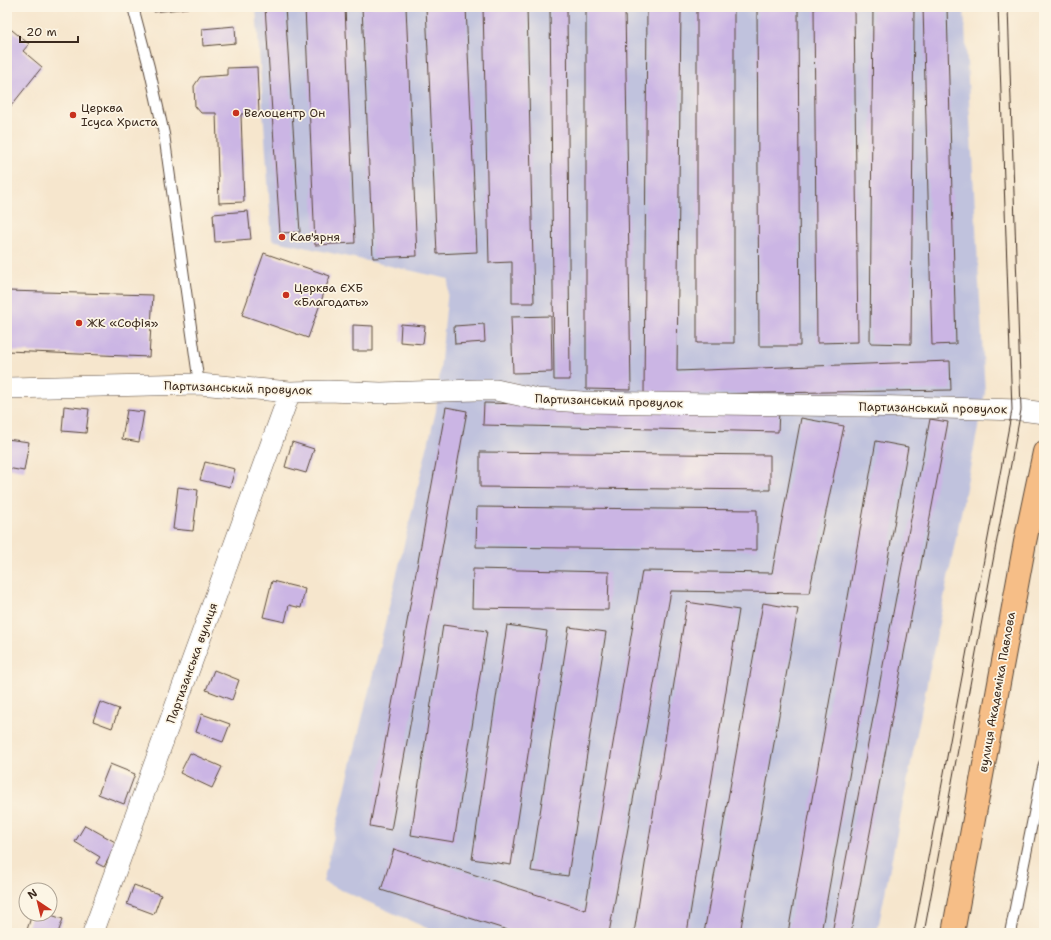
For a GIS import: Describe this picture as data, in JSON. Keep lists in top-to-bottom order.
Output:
{
  "streets": {
    "main road": ["вулиця Академіка Павлова"],
    "street": ["Партизанський провулок", "Партизанська вулиця"]
  },
  "crossings": [
    ["Партизанський провулок", "Партизанська вулиця"]
  ],
  "places": [
    "Велоцентр Он",
    "Церква Ісуса Христа",
    "Кав'ярня",
    "Церква ЄХБ «Благодать»",
    "ЖК «Софія»"
  ],
  "scale_bar": "20 m",
  "north": "top left"
}
